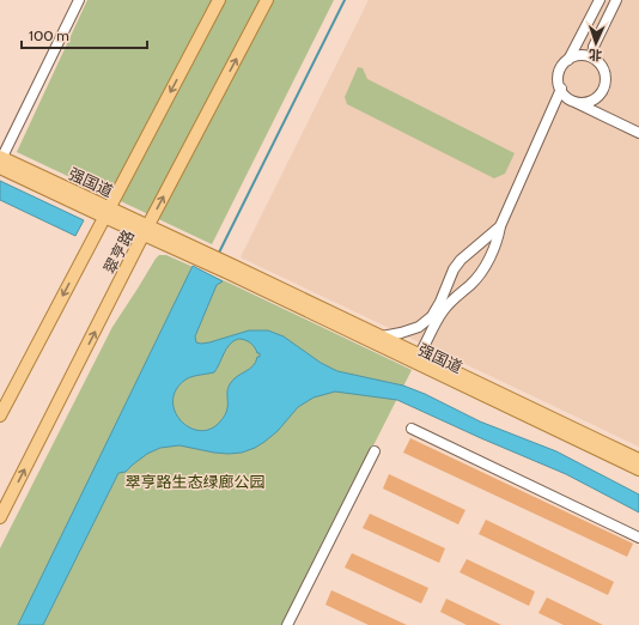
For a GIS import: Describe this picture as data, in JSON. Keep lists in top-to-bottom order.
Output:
{
  "streets": {
    "main road": ["强国道", "翠亨路"]
  },
  "crossings": [
    ["强国道", "翠亨路"]
  ],
  "parks": ["翠亨路生态绿廊公园"],
  "scale_bar": "100 m",
  "north": "bottom"
}
